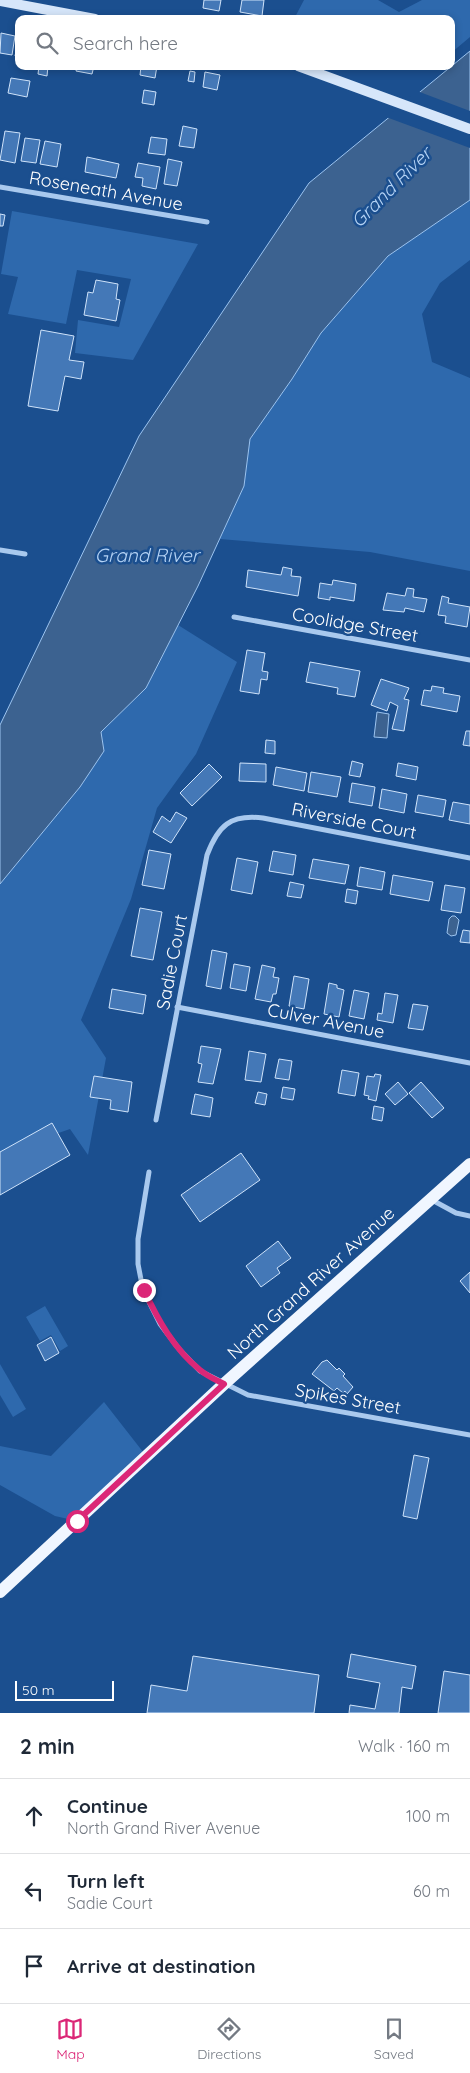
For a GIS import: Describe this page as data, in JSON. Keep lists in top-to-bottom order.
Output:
{
  "streets": {
    "main road": ["North Grand River Avenue"],
    "street": [
      "Roseneath Avenue",
      "Coolidge Street",
      "Riverside Court",
      "Sadie Court",
      "Culver Avenue",
      "Spikes Street"
    ]
  },
  "crossings": [
    ["Riverside Court", "Sadie Court"],
    ["Sadie Court", "Culver Avenue"],
    ["North Grand River Avenue", "Spikes Street"]
  ],
  "water": ["Grand River"],
  "scale_bar": "50 m",
  "page": {
    "search": "Search here",
    "scale": "50 m",
    "heading": ["2 min", "Walk · 160 m"],
    "list": [
      ["Continue", "North Grand River Avenue", "100 m"],
      ["Turn left", "Sadie Court", "60 m"],
      "Arrive at destination"
    ],
    "nav": ["Map", "Directions", "Saved"]
  }
}
